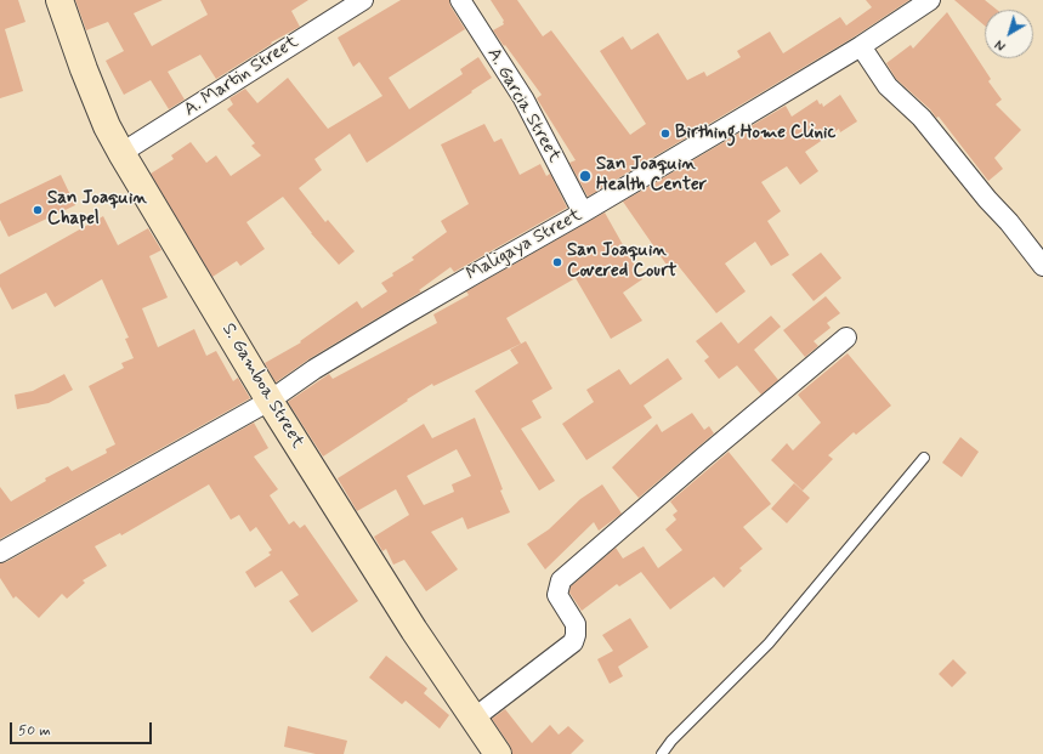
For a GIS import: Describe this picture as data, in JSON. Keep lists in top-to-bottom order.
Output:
{
  "streets": {
    "main road": ["S. Gamboa Street"],
    "street": ["A. Martin Street", "A. Garcia Street", "Maligaya Street"]
  },
  "crossings": [
    ["A. Martin Street", "S. Gamboa Street"],
    ["A. Garcia Street", "Maligaya Street"],
    ["Maligaya Street", "S. Gamboa Street"]
  ],
  "places": [
    "Birthing Home Clinic",
    "San Joaquin Health Center",
    "San Joaquin Chapel",
    "San Joaquin Covered Court"
  ],
  "scale_bar": "50 m",
  "north": "bottom left"
}
